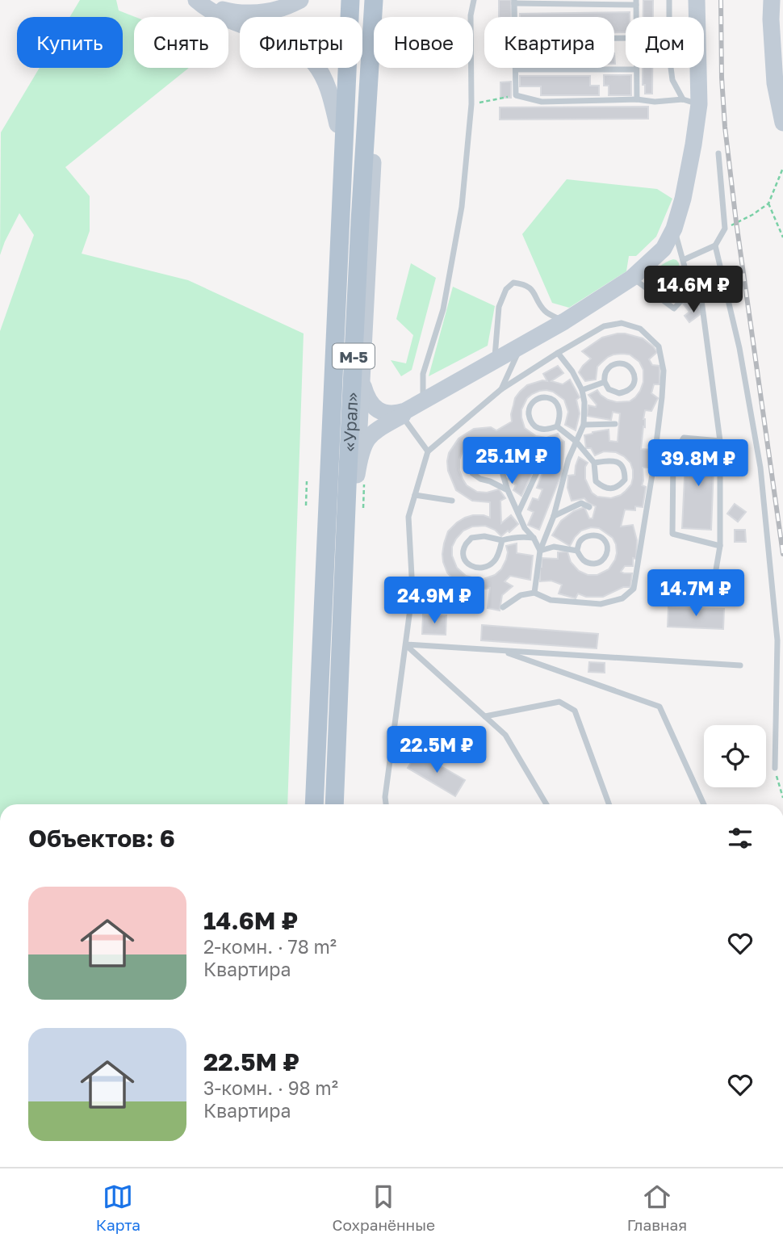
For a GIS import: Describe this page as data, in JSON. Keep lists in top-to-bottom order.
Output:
{
  "streets": {
    "main road": ["М-5", "«Урал»"]
  },
  "page": {
    "chip": [
      "Купить",
      "Снять",
      "Фильтры",
      "Новое",
      "Квартира",
      "Дом"
    ],
    "price": [
      "14.6M ₽",
      "25.1M ₽",
      "39.8M ₽",
      "14.7M ₽",
      "24.9M ₽",
      "22.5M ₽"
    ],
    "heading": "Объектов: 6",
    "list": [
      {
        "name": "14.6M ₽",
        "note": "2-комн. · 78 m² · Квартира"
      },
      {
        "name": "22.5M ₽",
        "note": "3-комн. · 98 m² · Квартира"
      }
    ],
    "tabs": ["Карта", "Сохранённые", "Главная"]
  }
}
